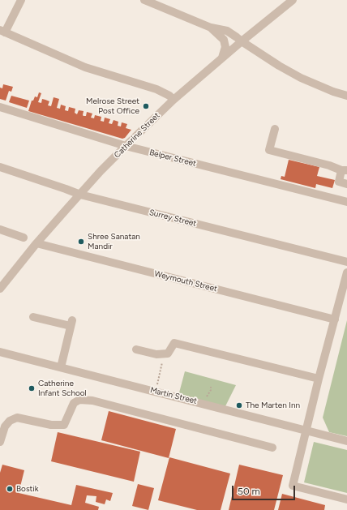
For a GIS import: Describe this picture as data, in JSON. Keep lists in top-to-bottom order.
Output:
{
  "streets": {
    "street": [
      "Catherine Street",
      "Belper Street",
      "Surrey Street",
      "Weymouth Street",
      "Martin Street"
    ]
  },
  "crossings": [
    ["Catherine Street", "Belper Street"],
    ["Catherine Street", "Surrey Street"],
    ["Catherine Street", "Weymouth Street"]
  ],
  "places": [
    "Melrose Street Post Office",
    "Shree Sanatan Mandir",
    "Catherine Infant School",
    "The Marten Inn",
    "Bostik"
  ],
  "scale_bar": "50 m"
}
